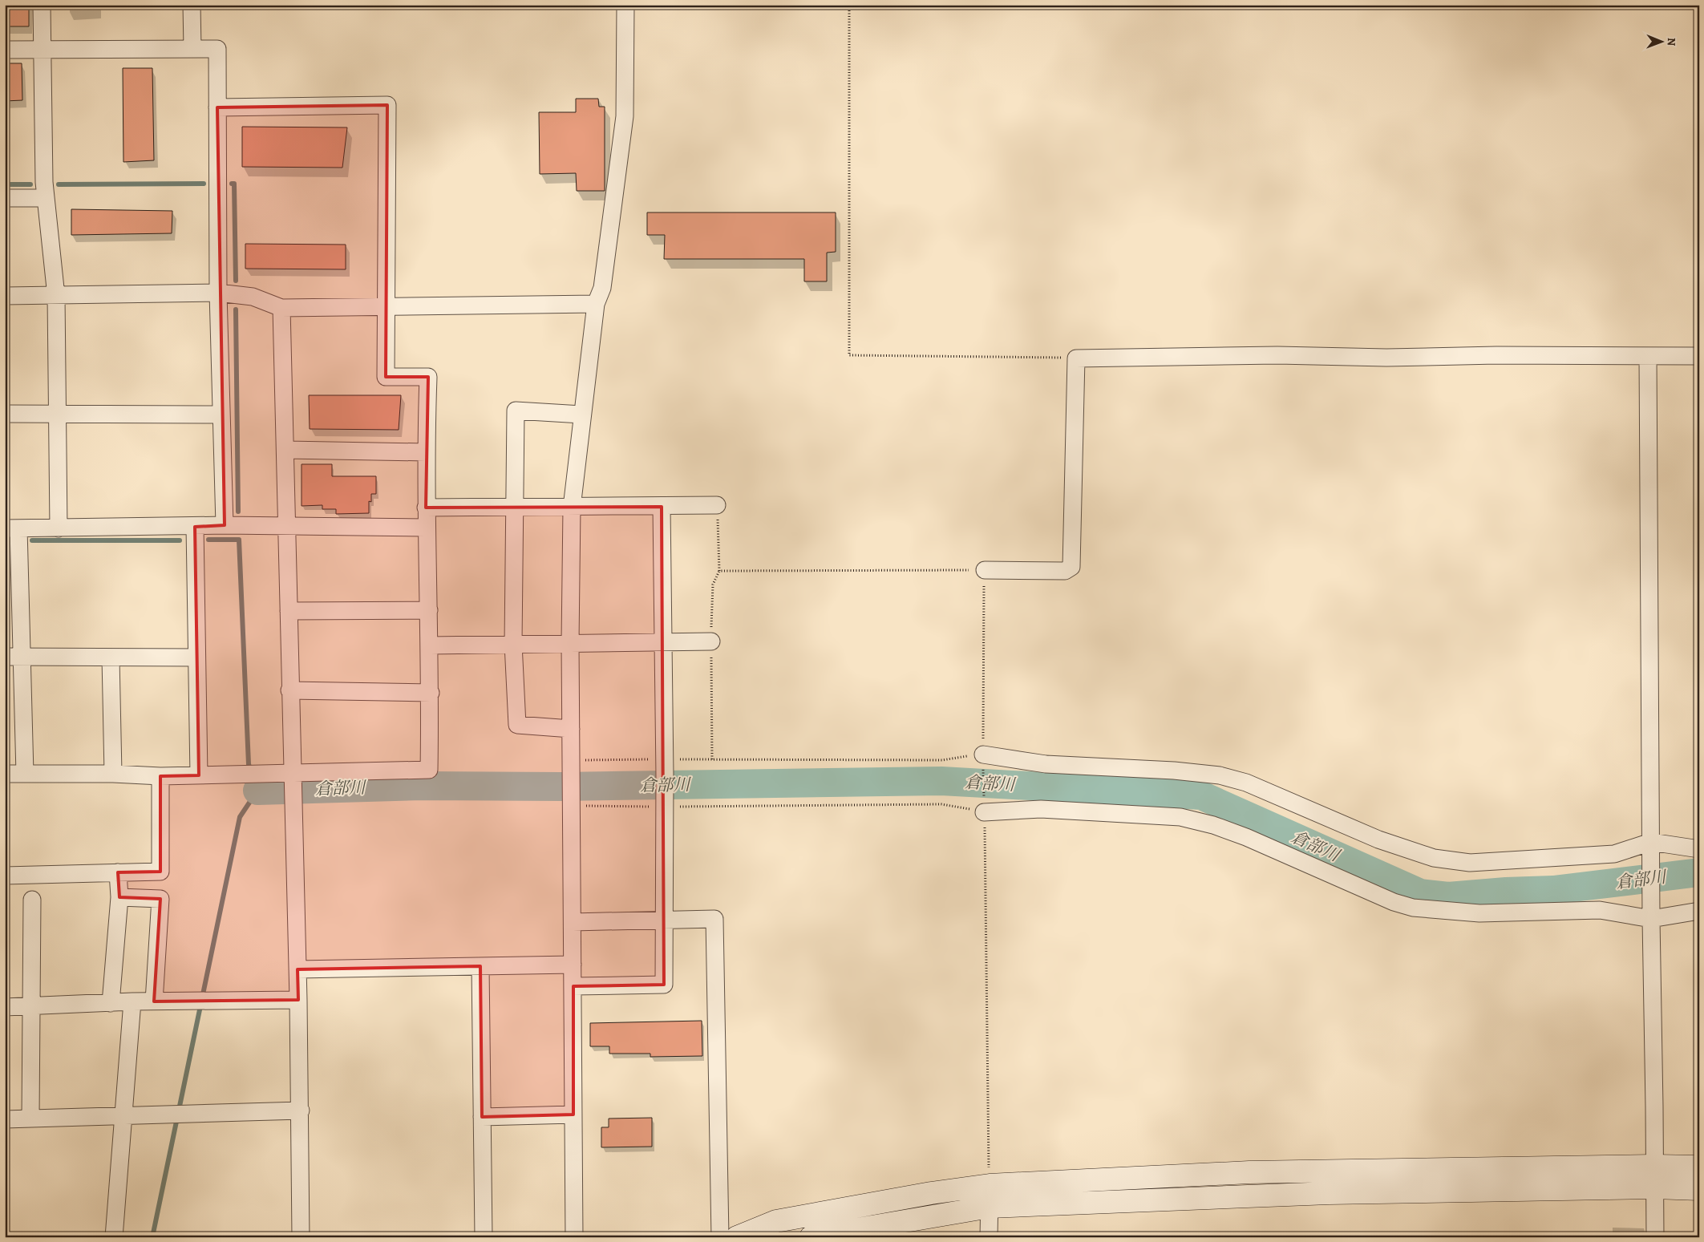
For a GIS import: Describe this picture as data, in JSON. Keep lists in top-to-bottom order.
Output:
{
  "water": ["倉部川"],
  "north": "right"
}
